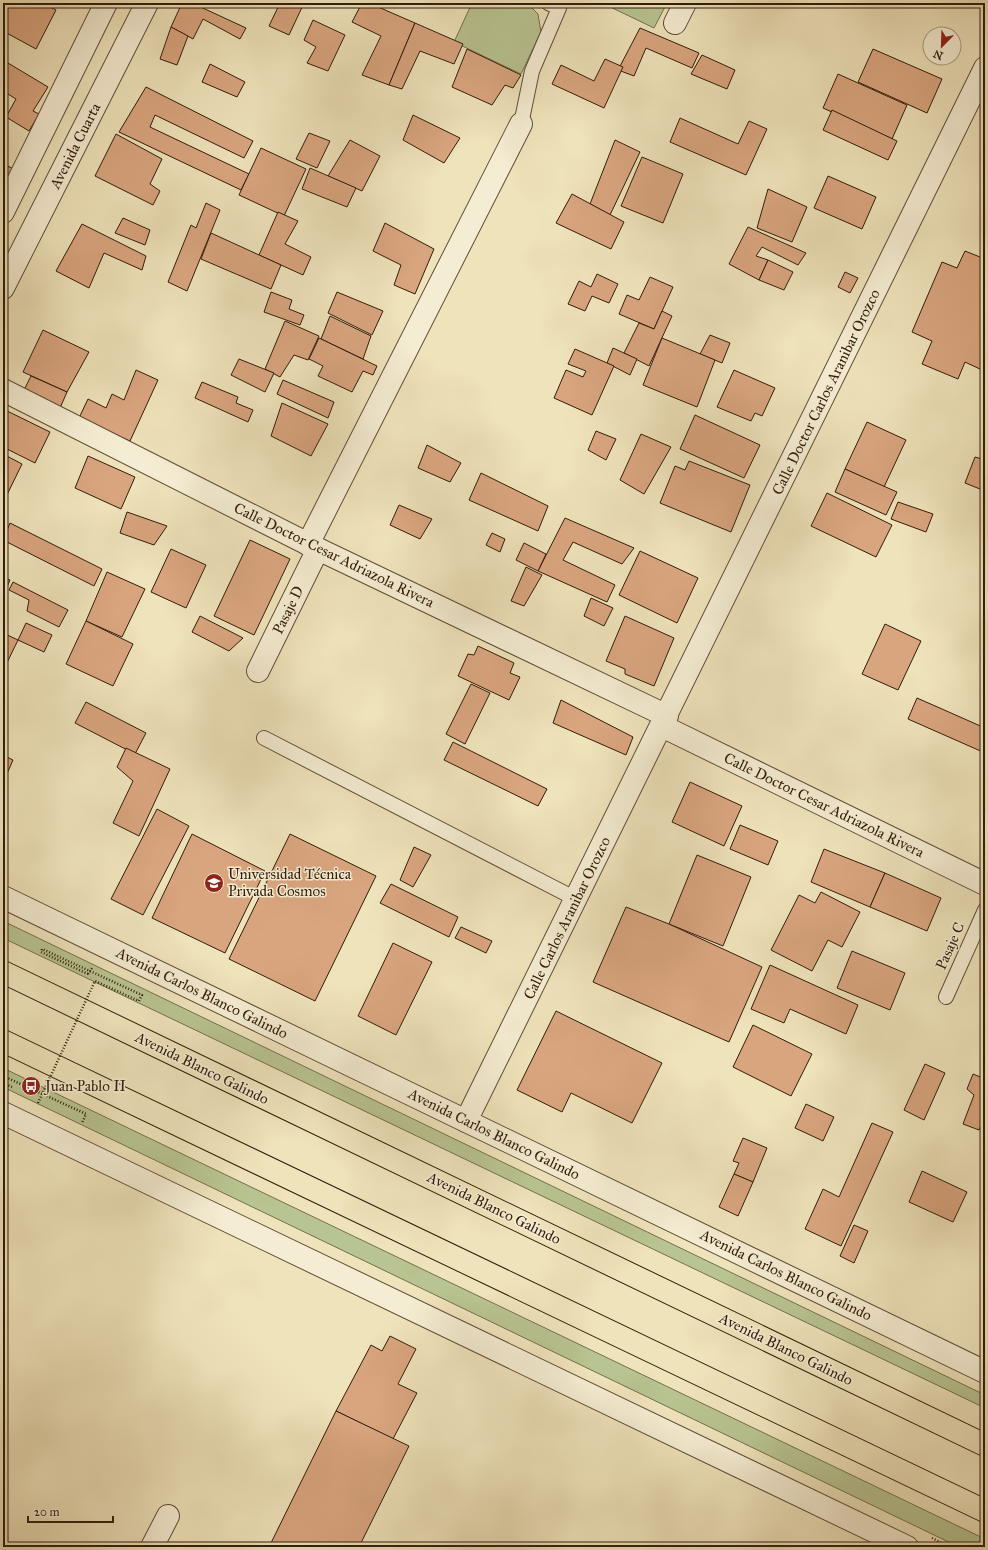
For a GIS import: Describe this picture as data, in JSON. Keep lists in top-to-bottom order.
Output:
{
  "streets": {
    "highway": ["Avenida Blanco Galindo"],
    "street": [
      "Avenida Cuarta",
      "Calle Doctor Carlos Aranibar Orozco",
      "Calle Doctor Cesar Adriazola Rivera",
      "Pasaje D",
      "Calle Carlos Aranibar Orozco",
      "Avenida Carlos Blanco Galindo"
    ],
    "lane": ["Pasaje C"]
  },
  "crossings": [
    ["Calle Doctor Carlos Aranibar Orozco", "Calle Doctor Cesar Adriazola Rivera"],
    ["Calle Doctor Carlos Aranibar Orozco", "Calle Carlos Aranibar Orozco"],
    ["Calle Doctor Cesar Adriazola Rivera", "Pasaje D"],
    ["Calle Doctor Cesar Adriazola Rivera", "Calle Carlos Aranibar Orozco"],
    ["Calle Carlos Aranibar Orozco", "Avenida Carlos Blanco Galindo"]
  ],
  "places": {
    "school or university": ["Universidad Técnica Privada Cosmos"],
    "bus stop": ["Juan Pablo II"]
  },
  "scale_bar": "20 m",
  "north": "bottom left"
}
